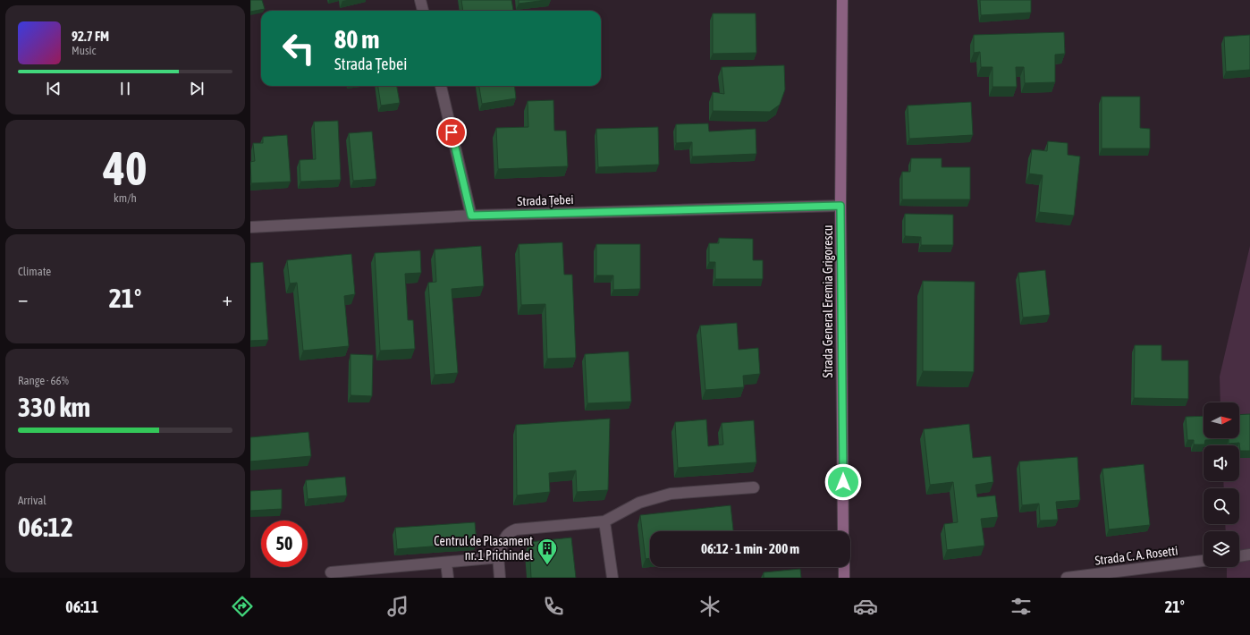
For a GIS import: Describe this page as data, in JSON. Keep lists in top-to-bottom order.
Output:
{
  "streets": {
    "main road": ["Strada General Eremia Grigorescu"],
    "street": ["Strada Țebei", "Strada C. A. Rosetti"]
  },
  "crossings": [
    ["Strada Țebei", "Strada General Eremia Grigorescu"]
  ],
  "places": {
    "building": ["Centrul de Plasament nr. 1 Prichindel"]
  },
  "north": "right",
  "page": {
    "turn": ["80 m", "Strada Țebei"],
    "song": ["92.7 FM", "Music"],
    "tile": [
      ["40", "km/h"],
      "Climate",
      ["Range · 66%", "330 km"],
      ["Arrival", "06:12"]
    ],
    "heat": ["−", "21°", "+"],
    "limit": "50",
    "trip": "06:12 · 1 min · 200 m",
    "tabs": ["06:11", "21°"]
  }
}
